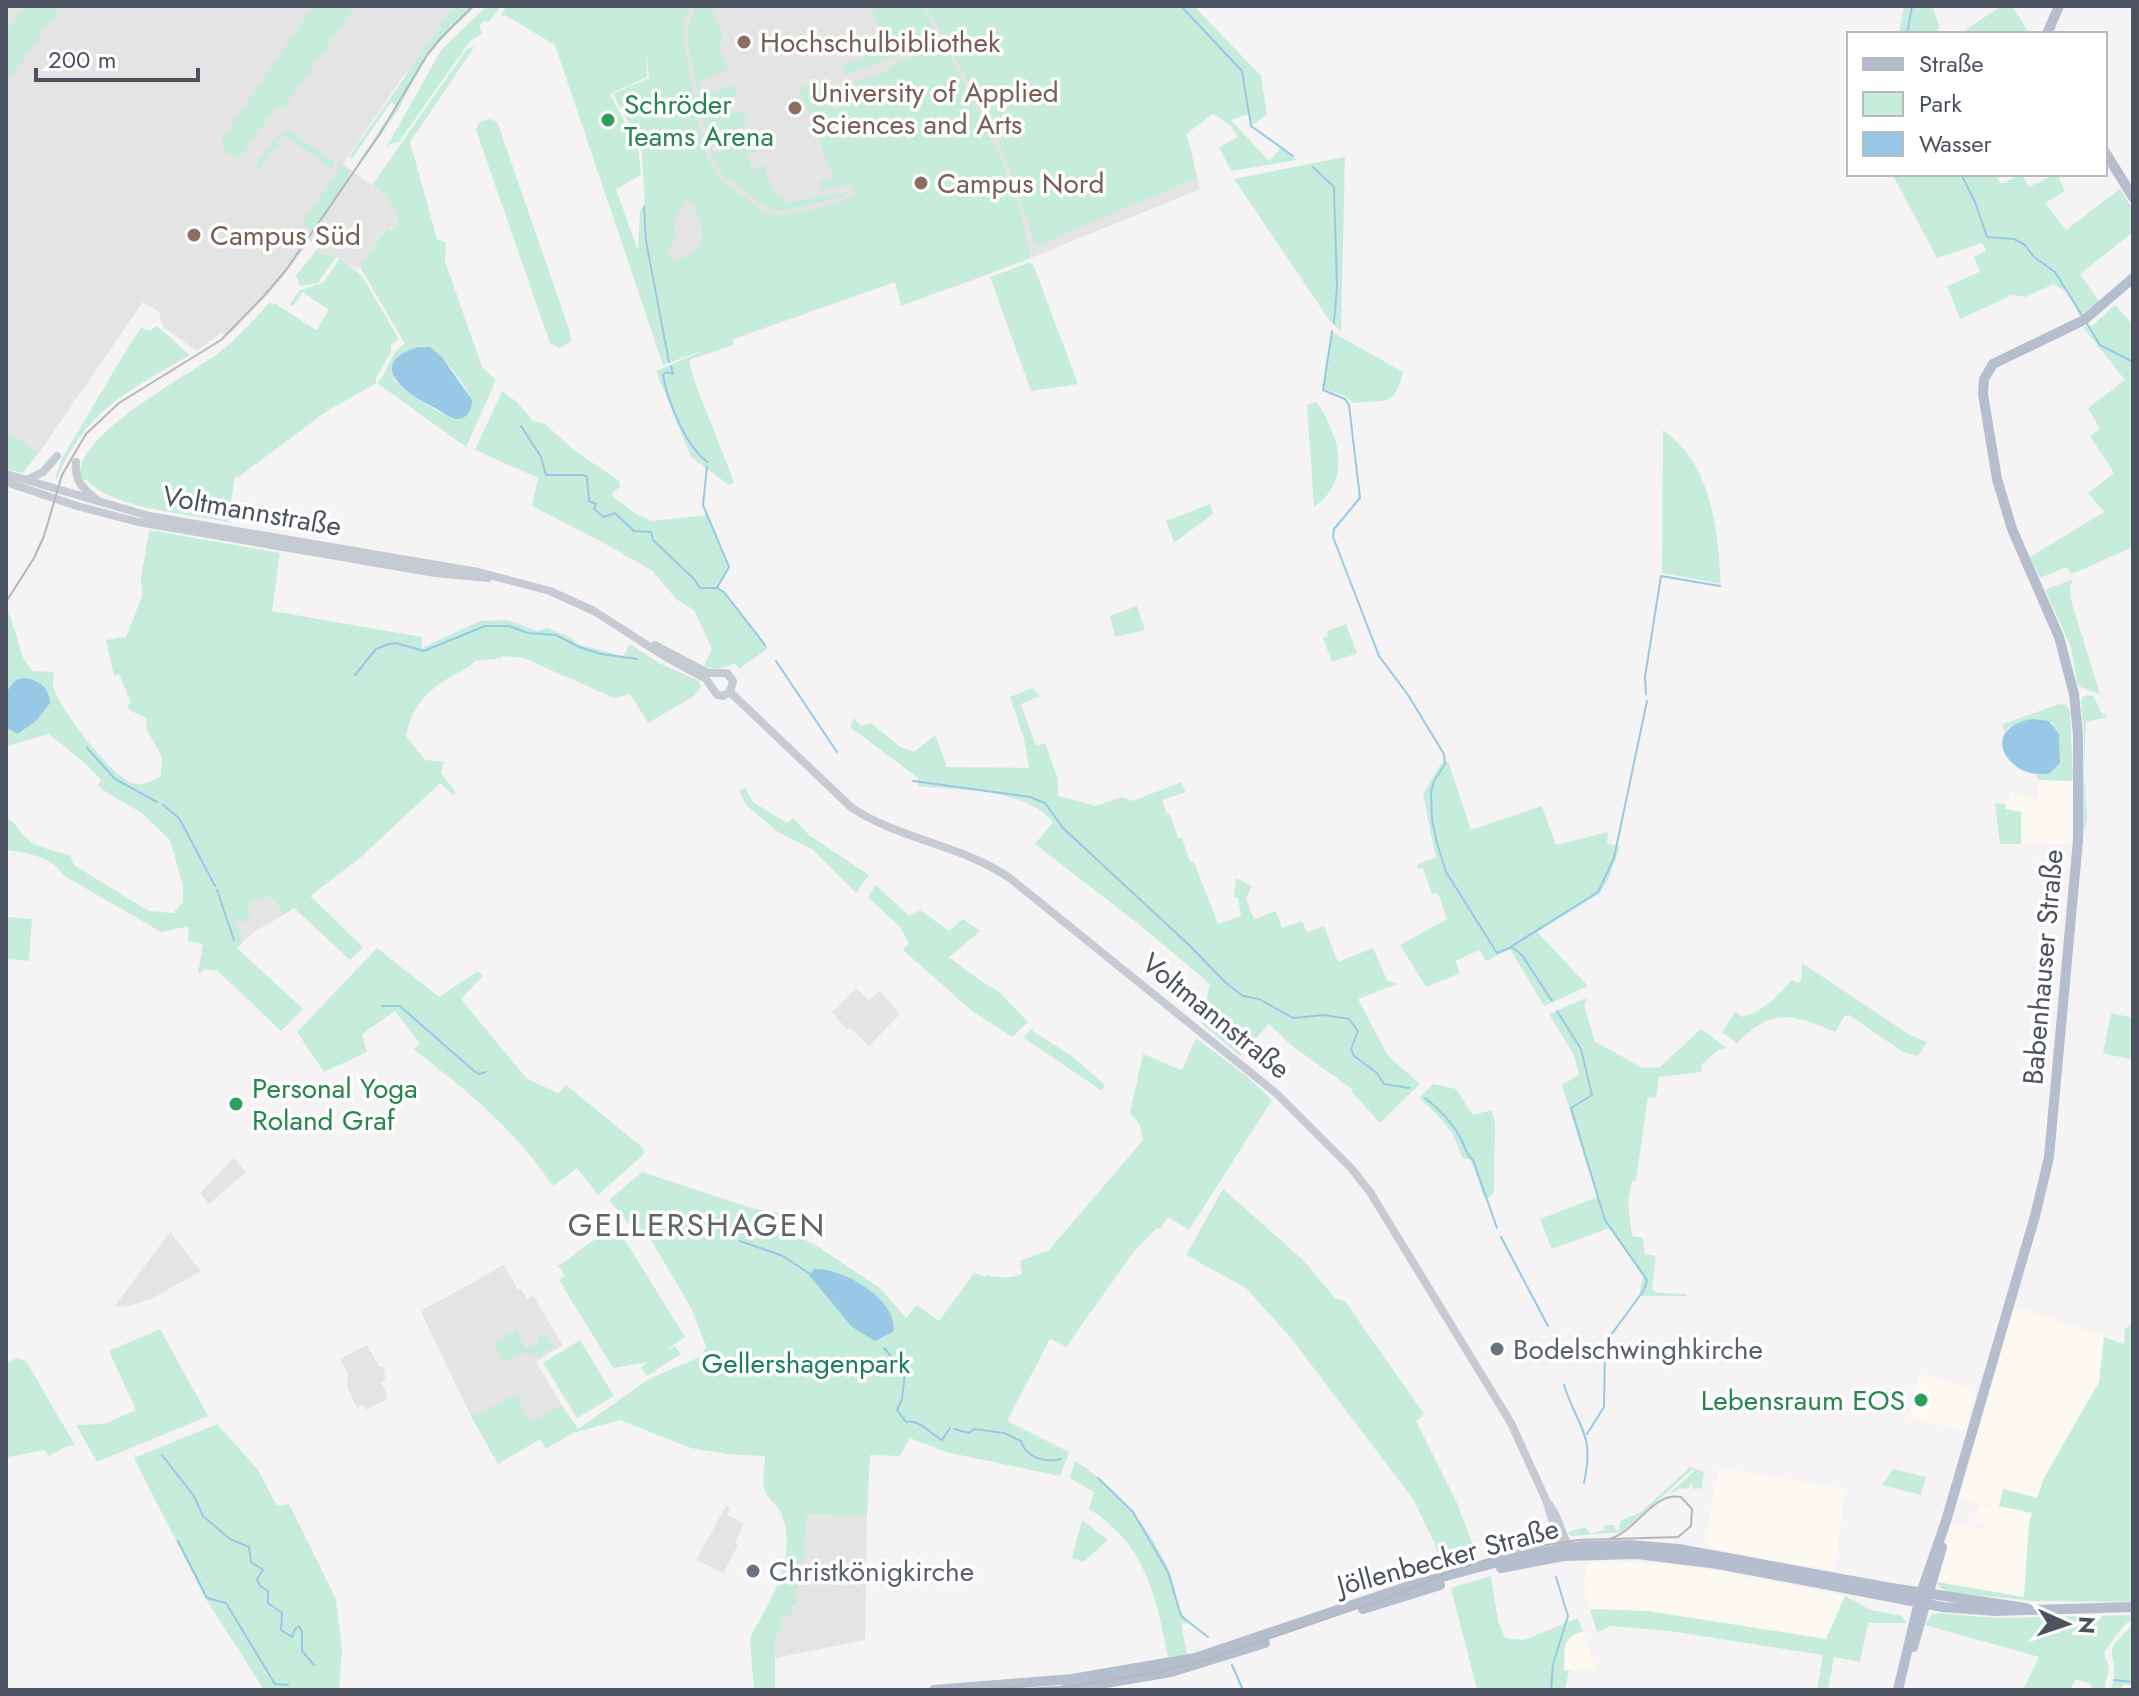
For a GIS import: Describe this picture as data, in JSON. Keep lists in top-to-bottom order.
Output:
{
  "streets": {
    "main road": ["Babenhauser Straße", "Jöllenbecker Straße"],
    "street": ["Voltmannstraße"]
  },
  "crossings": [
    ["Voltmannstraße", "Jöllenbecker Straße"]
  ],
  "districts": ["GELLERSHAGEN"],
  "parks": ["Gellershagenpark"],
  "places": [
    "Hochschulbibliothek",
    "University of Applied Sciences and Arts",
    "Schröder Teams Arena",
    "Campus Nord",
    "Campus Süd",
    "Personal Yoga Roland Graf",
    "Bodelschwinghkirche",
    "Lebensraum EOS",
    "Christkönigkirche"
  ],
  "legend": ["Straße", "Park", "Wasser"],
  "scale_bar": "200 m",
  "north": "right"
}
